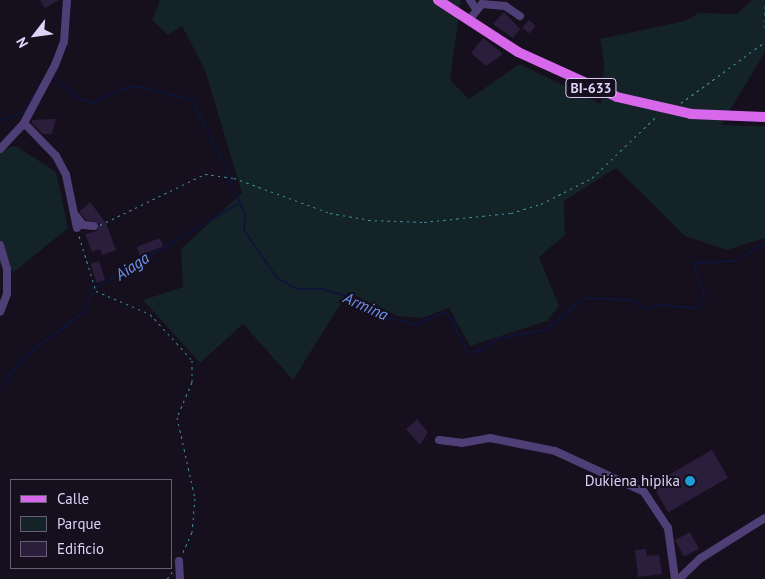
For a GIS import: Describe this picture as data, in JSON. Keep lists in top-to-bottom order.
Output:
{
  "streets": {
    "main road": ["BI-633"]
  },
  "water": ["Aiaga", "Armina"],
  "places": ["Dukiena hipika"],
  "legend": ["Calle", "Parque", "Edificio"],
  "north": "bottom left"
}
